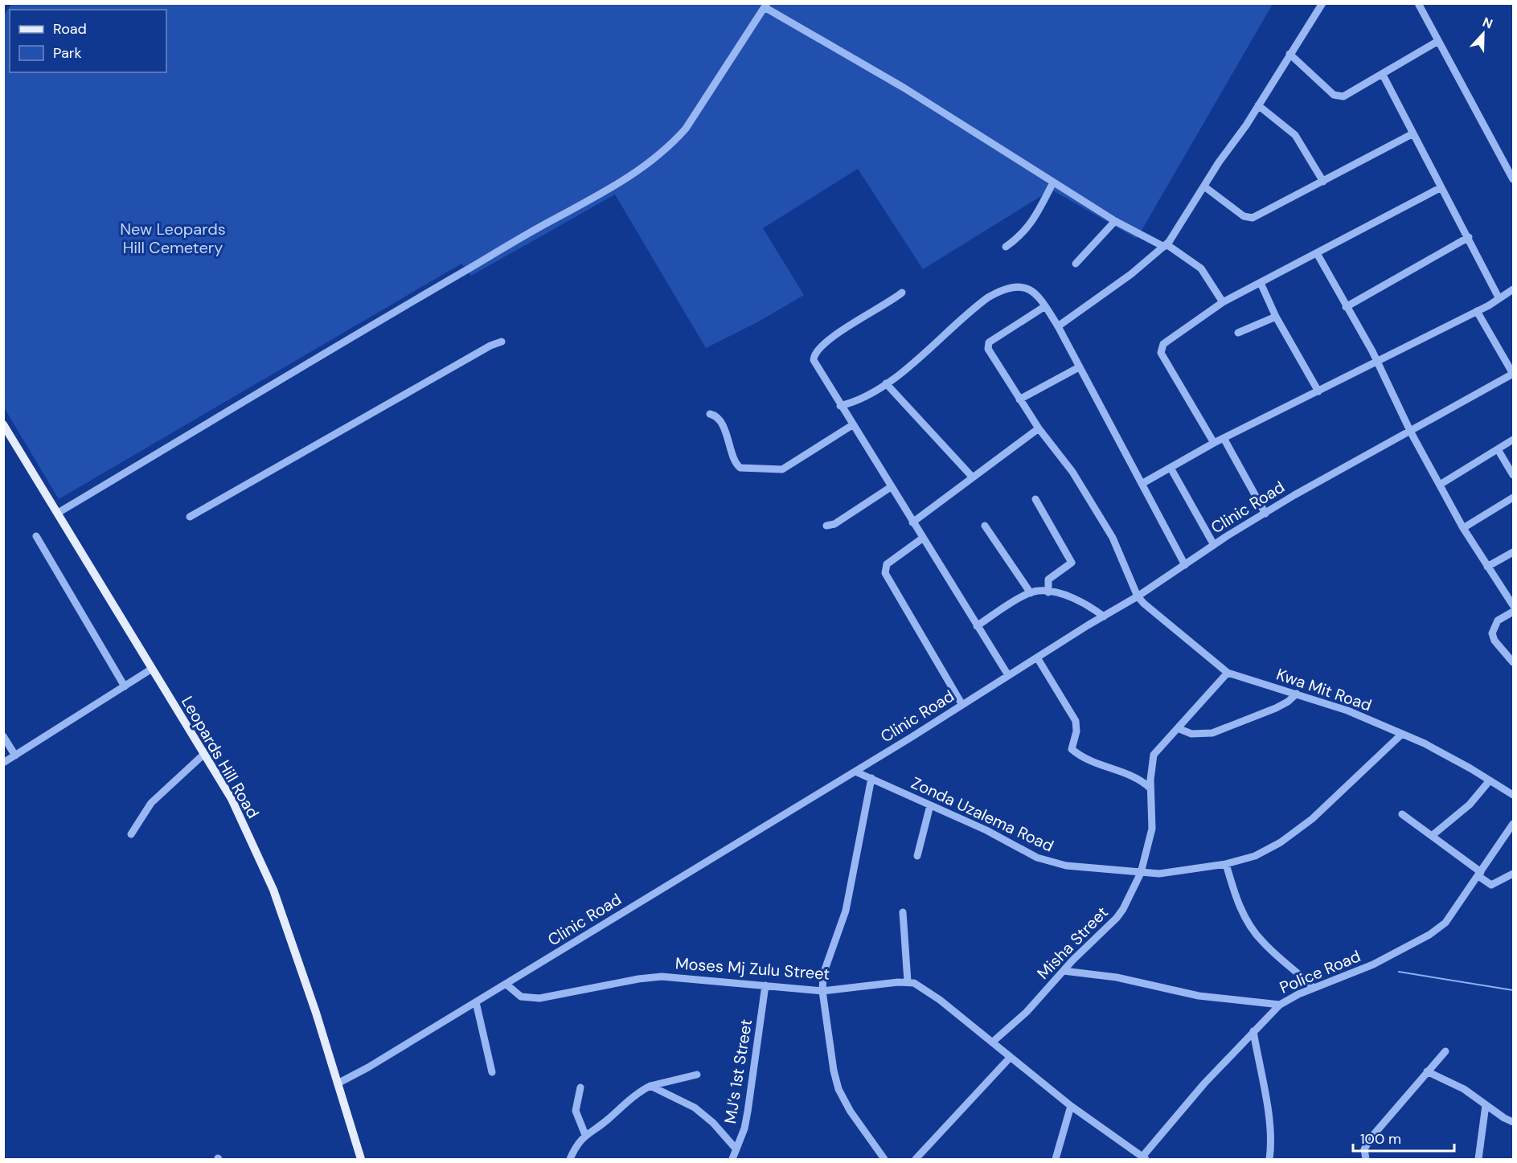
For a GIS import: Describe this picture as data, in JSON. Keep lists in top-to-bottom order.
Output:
{
  "streets": {
    "main road": ["Leopards Hill Road"],
    "street": [
      "Clinic Road",
      "Kwa Mit Road",
      "Zonda Uzalema Road",
      "Misha Street",
      "Moses Mj Zulu Street",
      "Police Road",
      "MJ’s 1st Street"
    ]
  },
  "crossings": [
    ["Clinic Road", "Kwa Mit Road"],
    ["Clinic Road", "Leopards Hill Road"],
    ["Clinic Road", "Zonda Uzalema Road"],
    ["Clinic Road", "Moses Mj Zulu Street"],
    ["Kwa Mit Road", "Zonda Uzalema Road"],
    ["Kwa Mit Road", "Misha Street"],
    ["Zonda Uzalema Road", "Misha Street"],
    ["Moses Mj Zulu Street", "MJ’s 1st Street"]
  ],
  "parks": ["New Leopards Hill Cemetery"],
  "legend": ["Road", "Park"],
  "scale_bar": "100 m",
  "north": "top"
}
